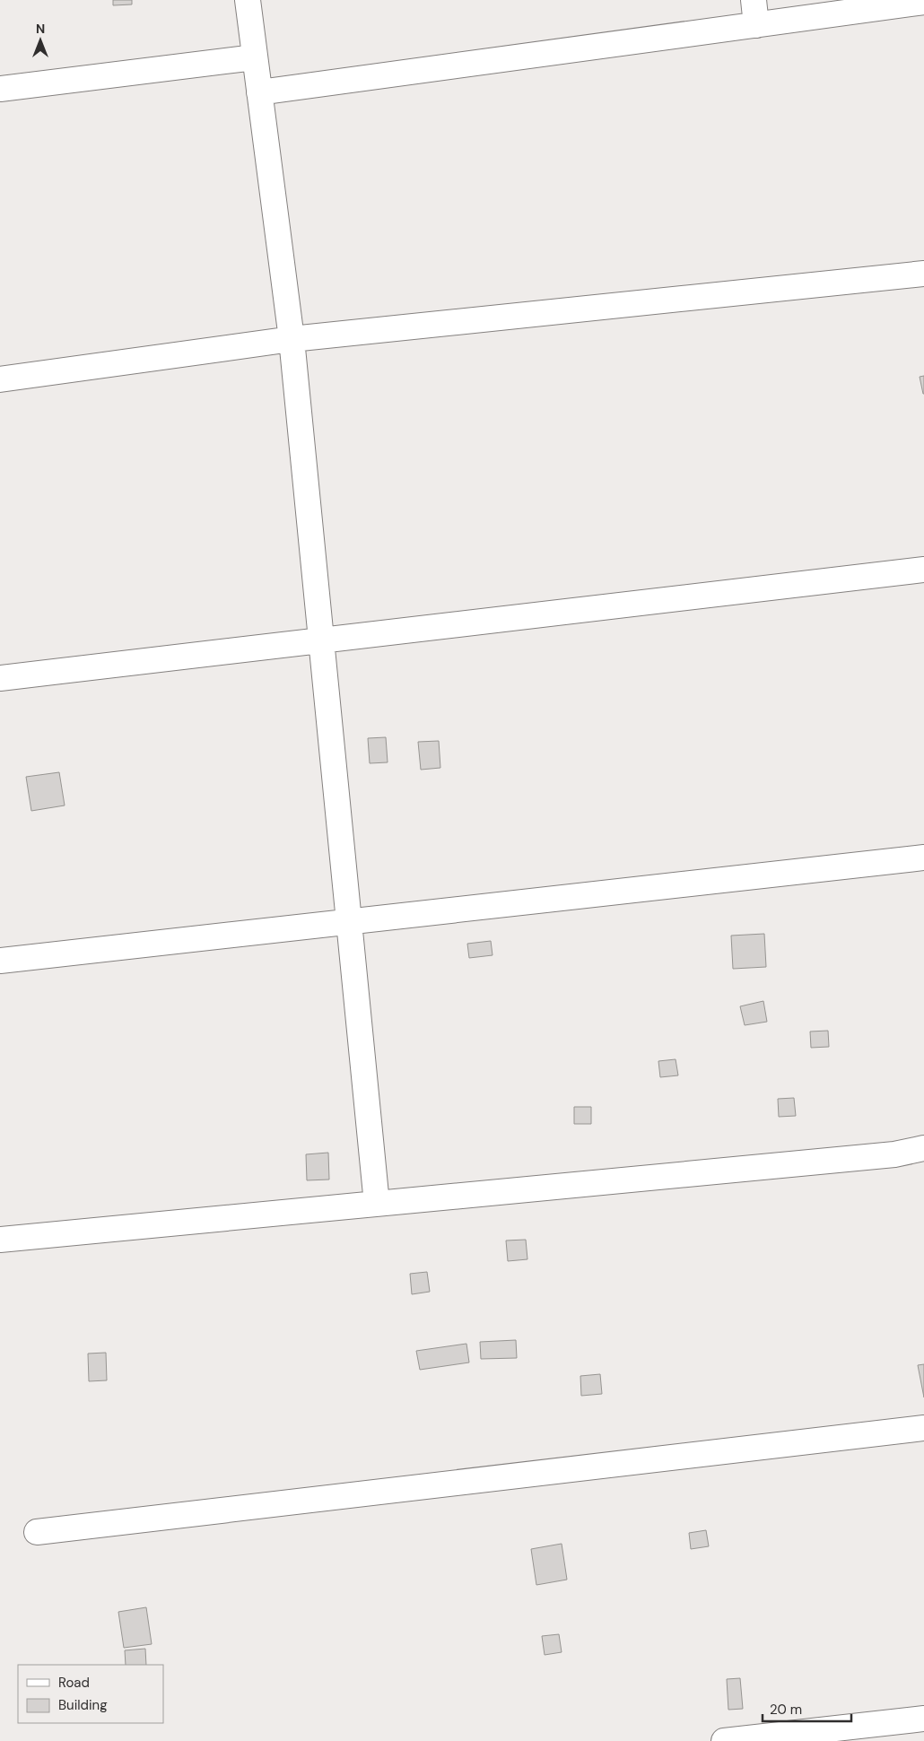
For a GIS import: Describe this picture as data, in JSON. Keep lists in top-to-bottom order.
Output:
{
  "legend": ["Road", "Building"],
  "scale_bar": "20 m",
  "north": "top"
}
